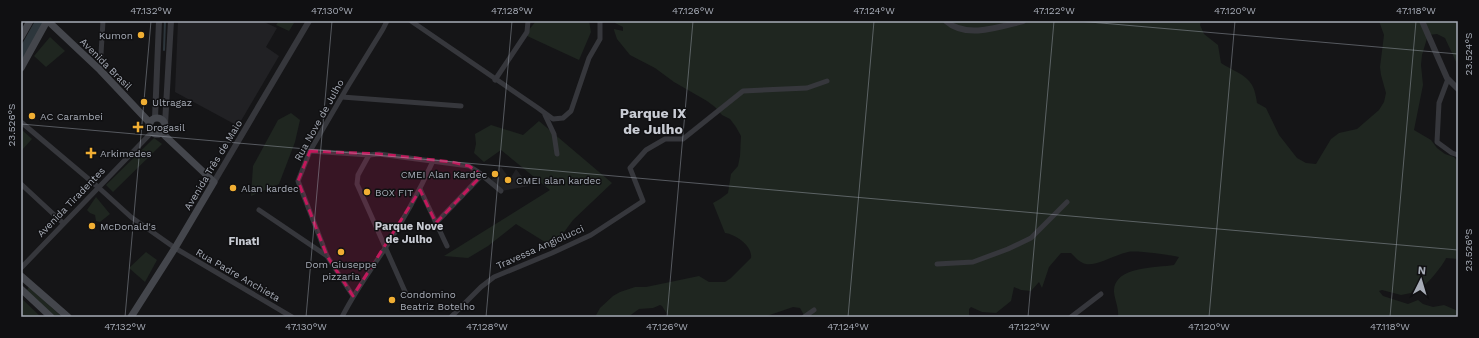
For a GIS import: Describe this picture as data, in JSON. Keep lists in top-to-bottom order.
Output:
{
  "streets": {
    "main road": ["Avenida Brasil", "Avenida Três de Maio"],
    "street": [
      "Rua Nove de Julho",
      "Avenida Tiradentes",
      "Travessa Angiolucci",
      "Rua Padre Anchieta"
    ]
  },
  "crossings": [
    ["Avenida Brasil", "Avenida Tiradentes"],
    ["Avenida Três de Maio", "Rua Padre Anchieta"],
    ["Avenida Tiradentes", "Rua Padre Anchieta"]
  ],
  "districts": ["Parque IX de Julho", "Parque Nove de Julho", "Finati"],
  "places": {
    "other": [
      "Kumon",
      "Ultragaz",
      "AC Carambei",
      "CMEI Alan Kardec",
      "CMEI alan kardec",
      "Alan kardec",
      "BOX FIT",
      "McDonald's",
      "Dom Giuseppe pizzaria",
      "Condomino Beatriz Botelho"
    ],
    "health": ["Drogasil", "Arkimedes"]
  },
  "north": "top",
  "coordinates": [
    "47.132°W",
    "47.130°W",
    "47.128°W",
    "47.126°W",
    "47.124°W",
    "47.122°W",
    "47.120°W",
    "47.118°W",
    "23.524°S",
    "23.526°S"
  ]
}
